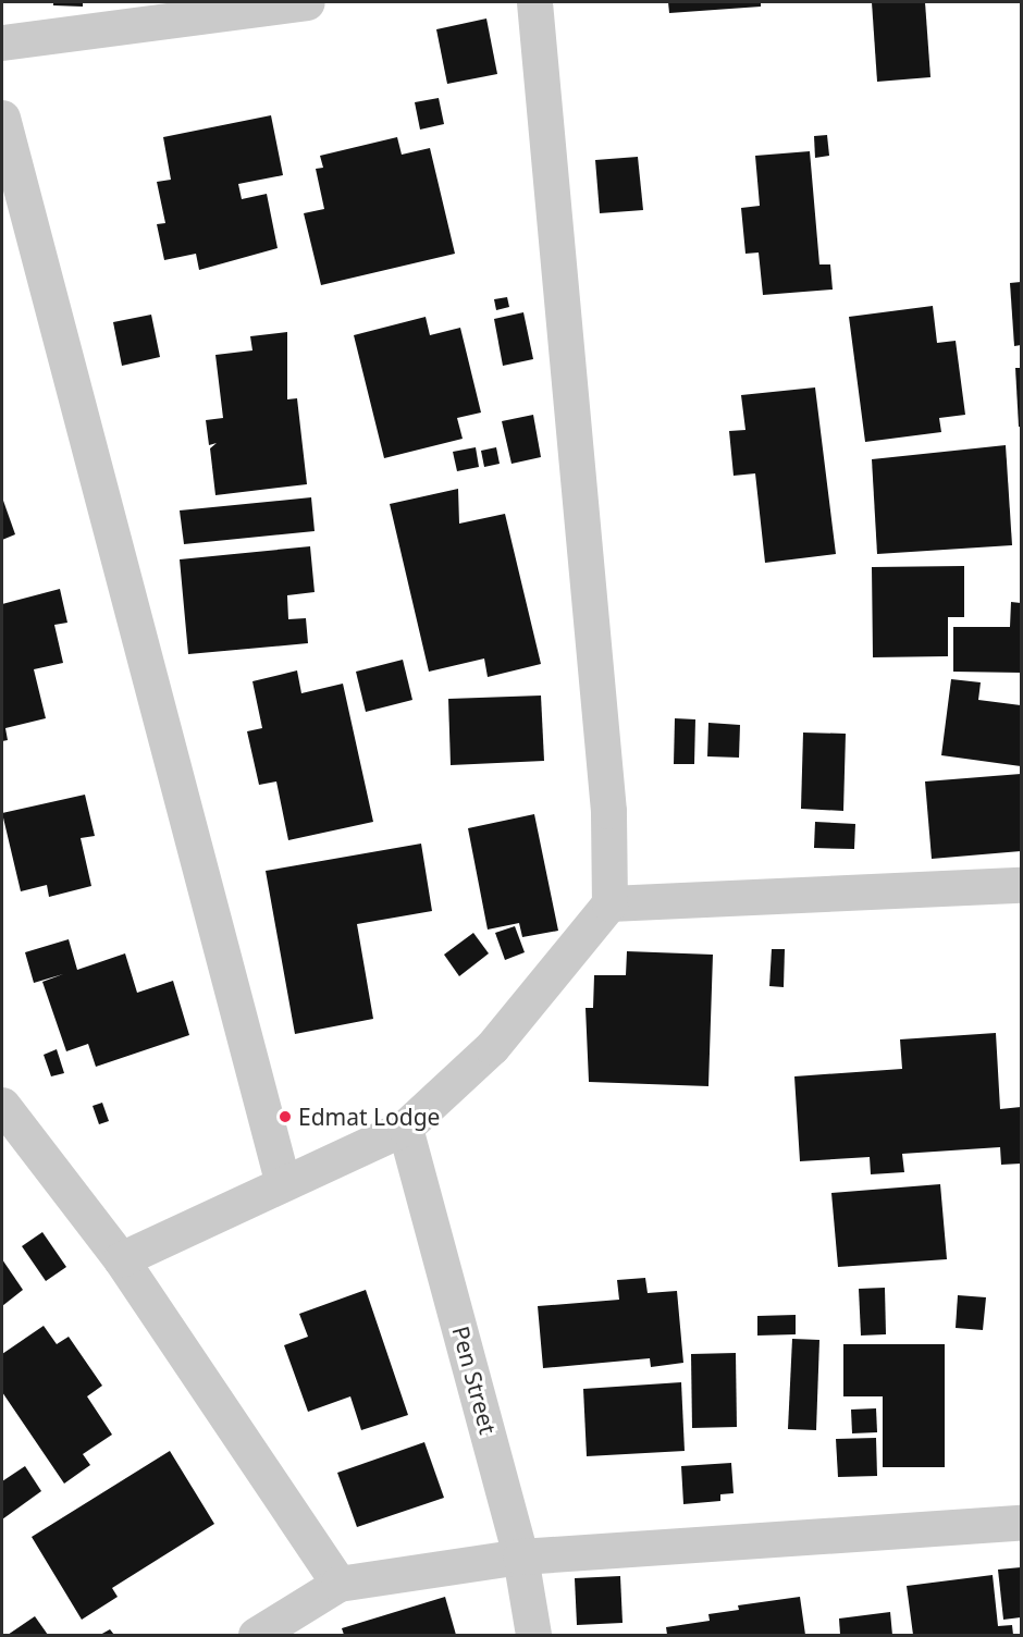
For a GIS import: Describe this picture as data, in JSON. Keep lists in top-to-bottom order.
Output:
{
  "streets": {
    "street": ["Pen Street"]
  },
  "places": ["Edmat Lodge"]
}
